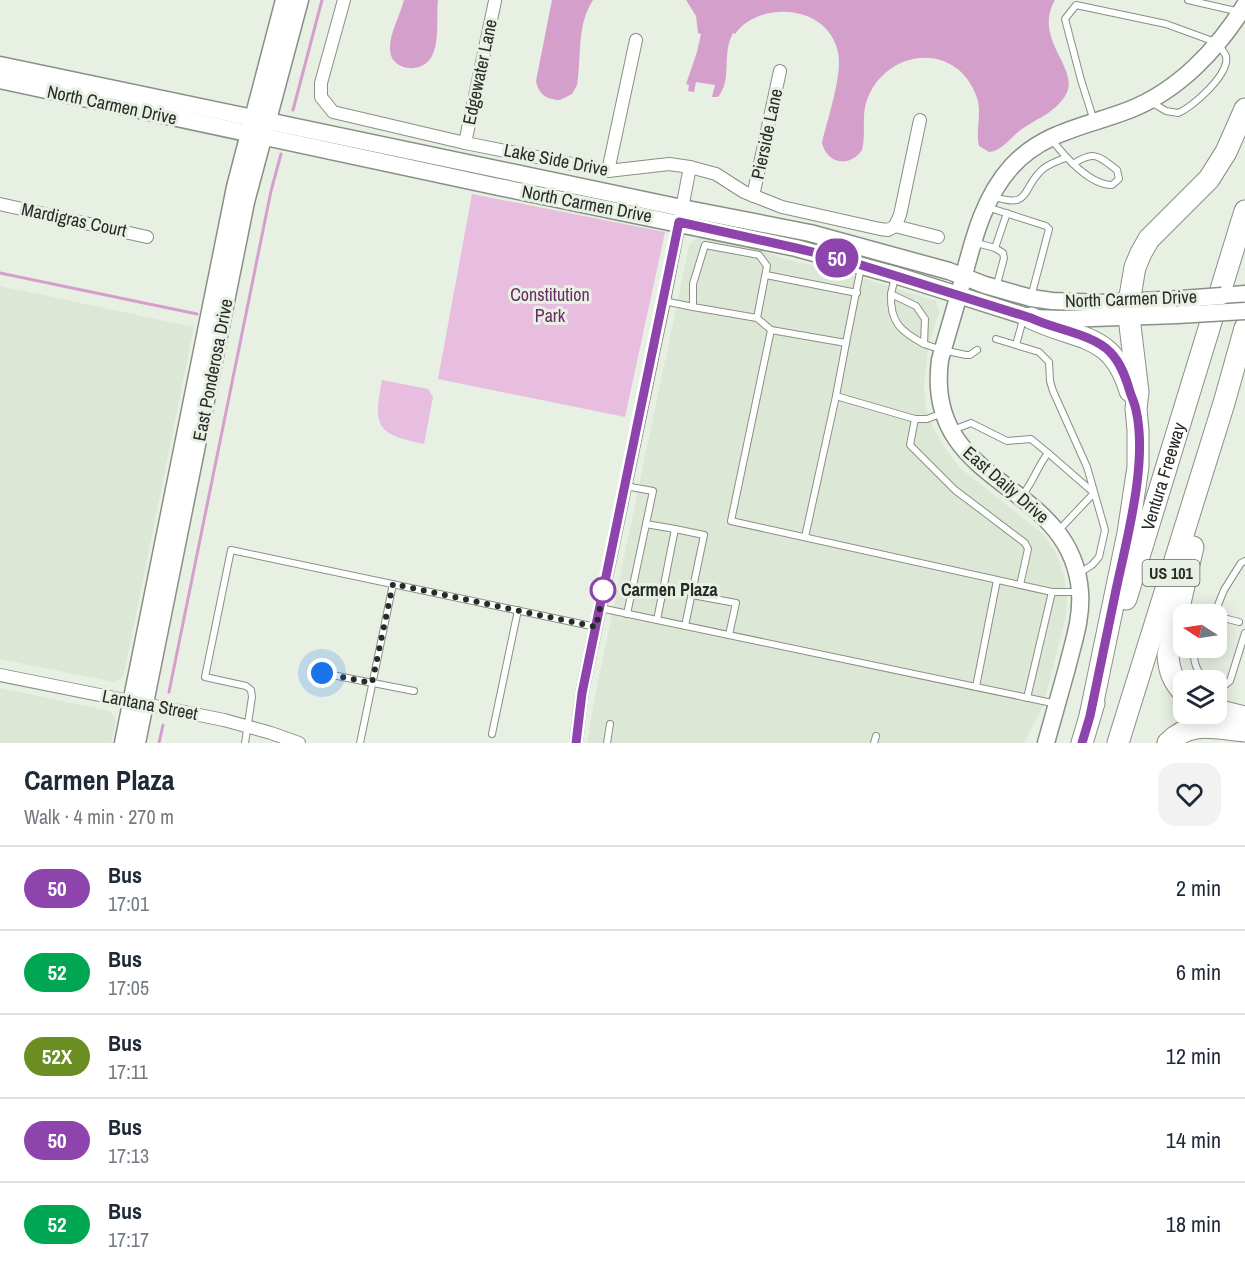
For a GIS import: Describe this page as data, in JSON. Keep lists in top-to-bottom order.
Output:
{
  "streets": {
    "highway": ["Ventura Freeway", "US 101"],
    "main road": ["North Carmen Drive", "East Ponderosa Drive", "East Daily Drive"],
    "street": [
      "Edgewater Lane",
      "Pierside Lane",
      "Lake Side Drive",
      "Mardigras Court",
      "Lantana Street"
    ]
  },
  "crossings": [
    ["Edgewater Lane", "Lake Side Drive"],
    ["North Carmen Drive", "East Ponderosa Drive"],
    ["North Carmen Drive", "East Daily Drive"],
    ["Pierside Lane", "Lake Side Drive"],
    ["East Ponderosa Drive", "Lantana Street"]
  ],
  "parks": ["Constitution Park"],
  "places": ["Carmen Plaza"],
  "lines": ["bus line 50"],
  "north": "left",
  "page": {
    "on_map": "50",
    "heading": ["Carmen Plaza", "Walk · 4 min · 270 m"],
    "list": [
      {
        "mark": "50",
        "name": "Bus",
        "note": "17:01",
        "value": "2 min"
      },
      {
        "mark": "52",
        "name": "Bus",
        "note": "17:05",
        "value": "6 min"
      },
      {
        "mark": "52X",
        "name": "Bus",
        "note": "17:11",
        "value": "12 min"
      },
      {
        "mark": "50",
        "name": "Bus",
        "note": "17:13",
        "value": "14 min"
      },
      {
        "mark": "52",
        "name": "Bus",
        "note": "17:17",
        "value": "18 min"
      }
    ]
  }
}
